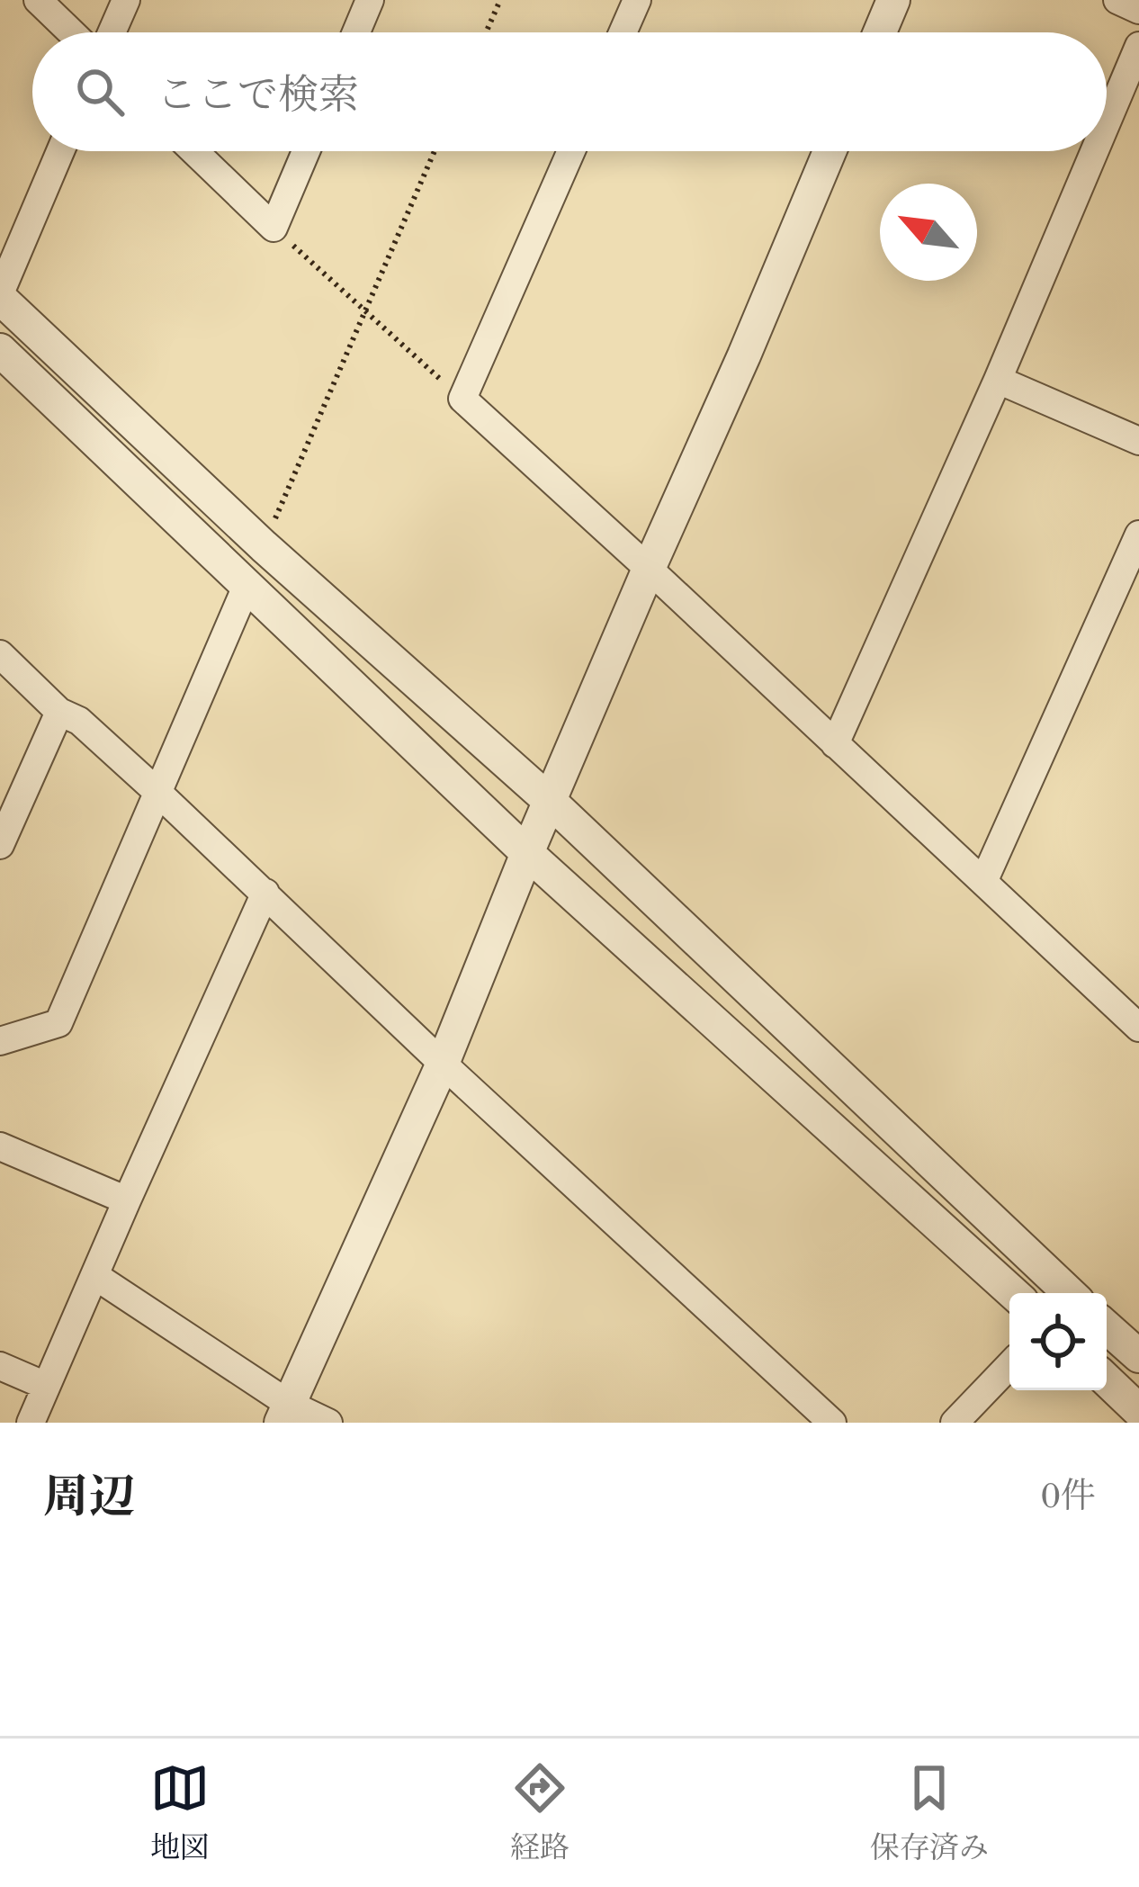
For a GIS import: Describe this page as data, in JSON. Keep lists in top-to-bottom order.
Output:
{
  "north": "top left",
  "page": {
    "search": "ここで検索",
    "heading": ["周辺", "0件"],
    "nav": ["地図", "経路", "保存済み"]
  }
}
